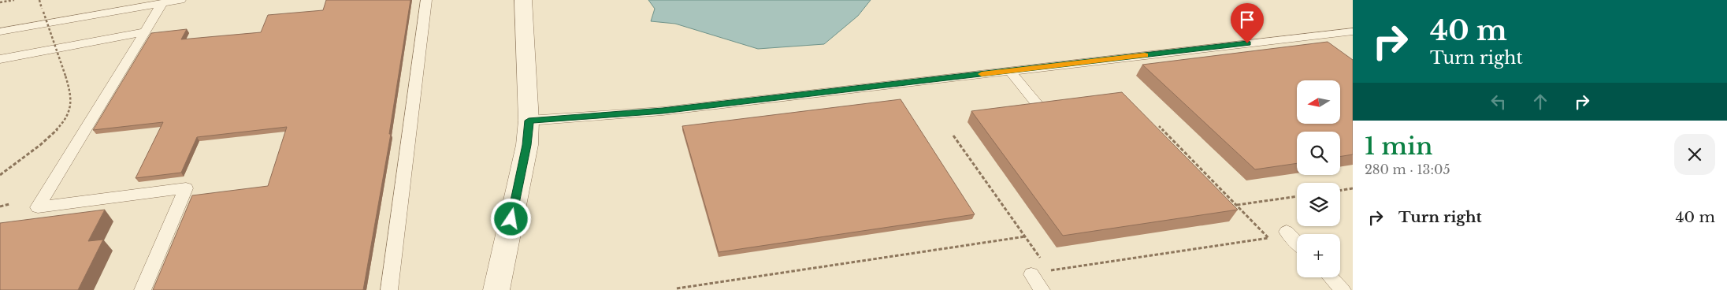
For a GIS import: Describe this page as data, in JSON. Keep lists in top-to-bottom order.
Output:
{
  "north": "left",
  "page": {
    "turn": ["40 m", "Turn right"],
    "map_buttons": "+",
    "heading": ["1 min", "280 m · 13:05"],
    "list": [
      {
        "name": "Turn right",
        "value": "40 m"
      }
    ]
  }
}
